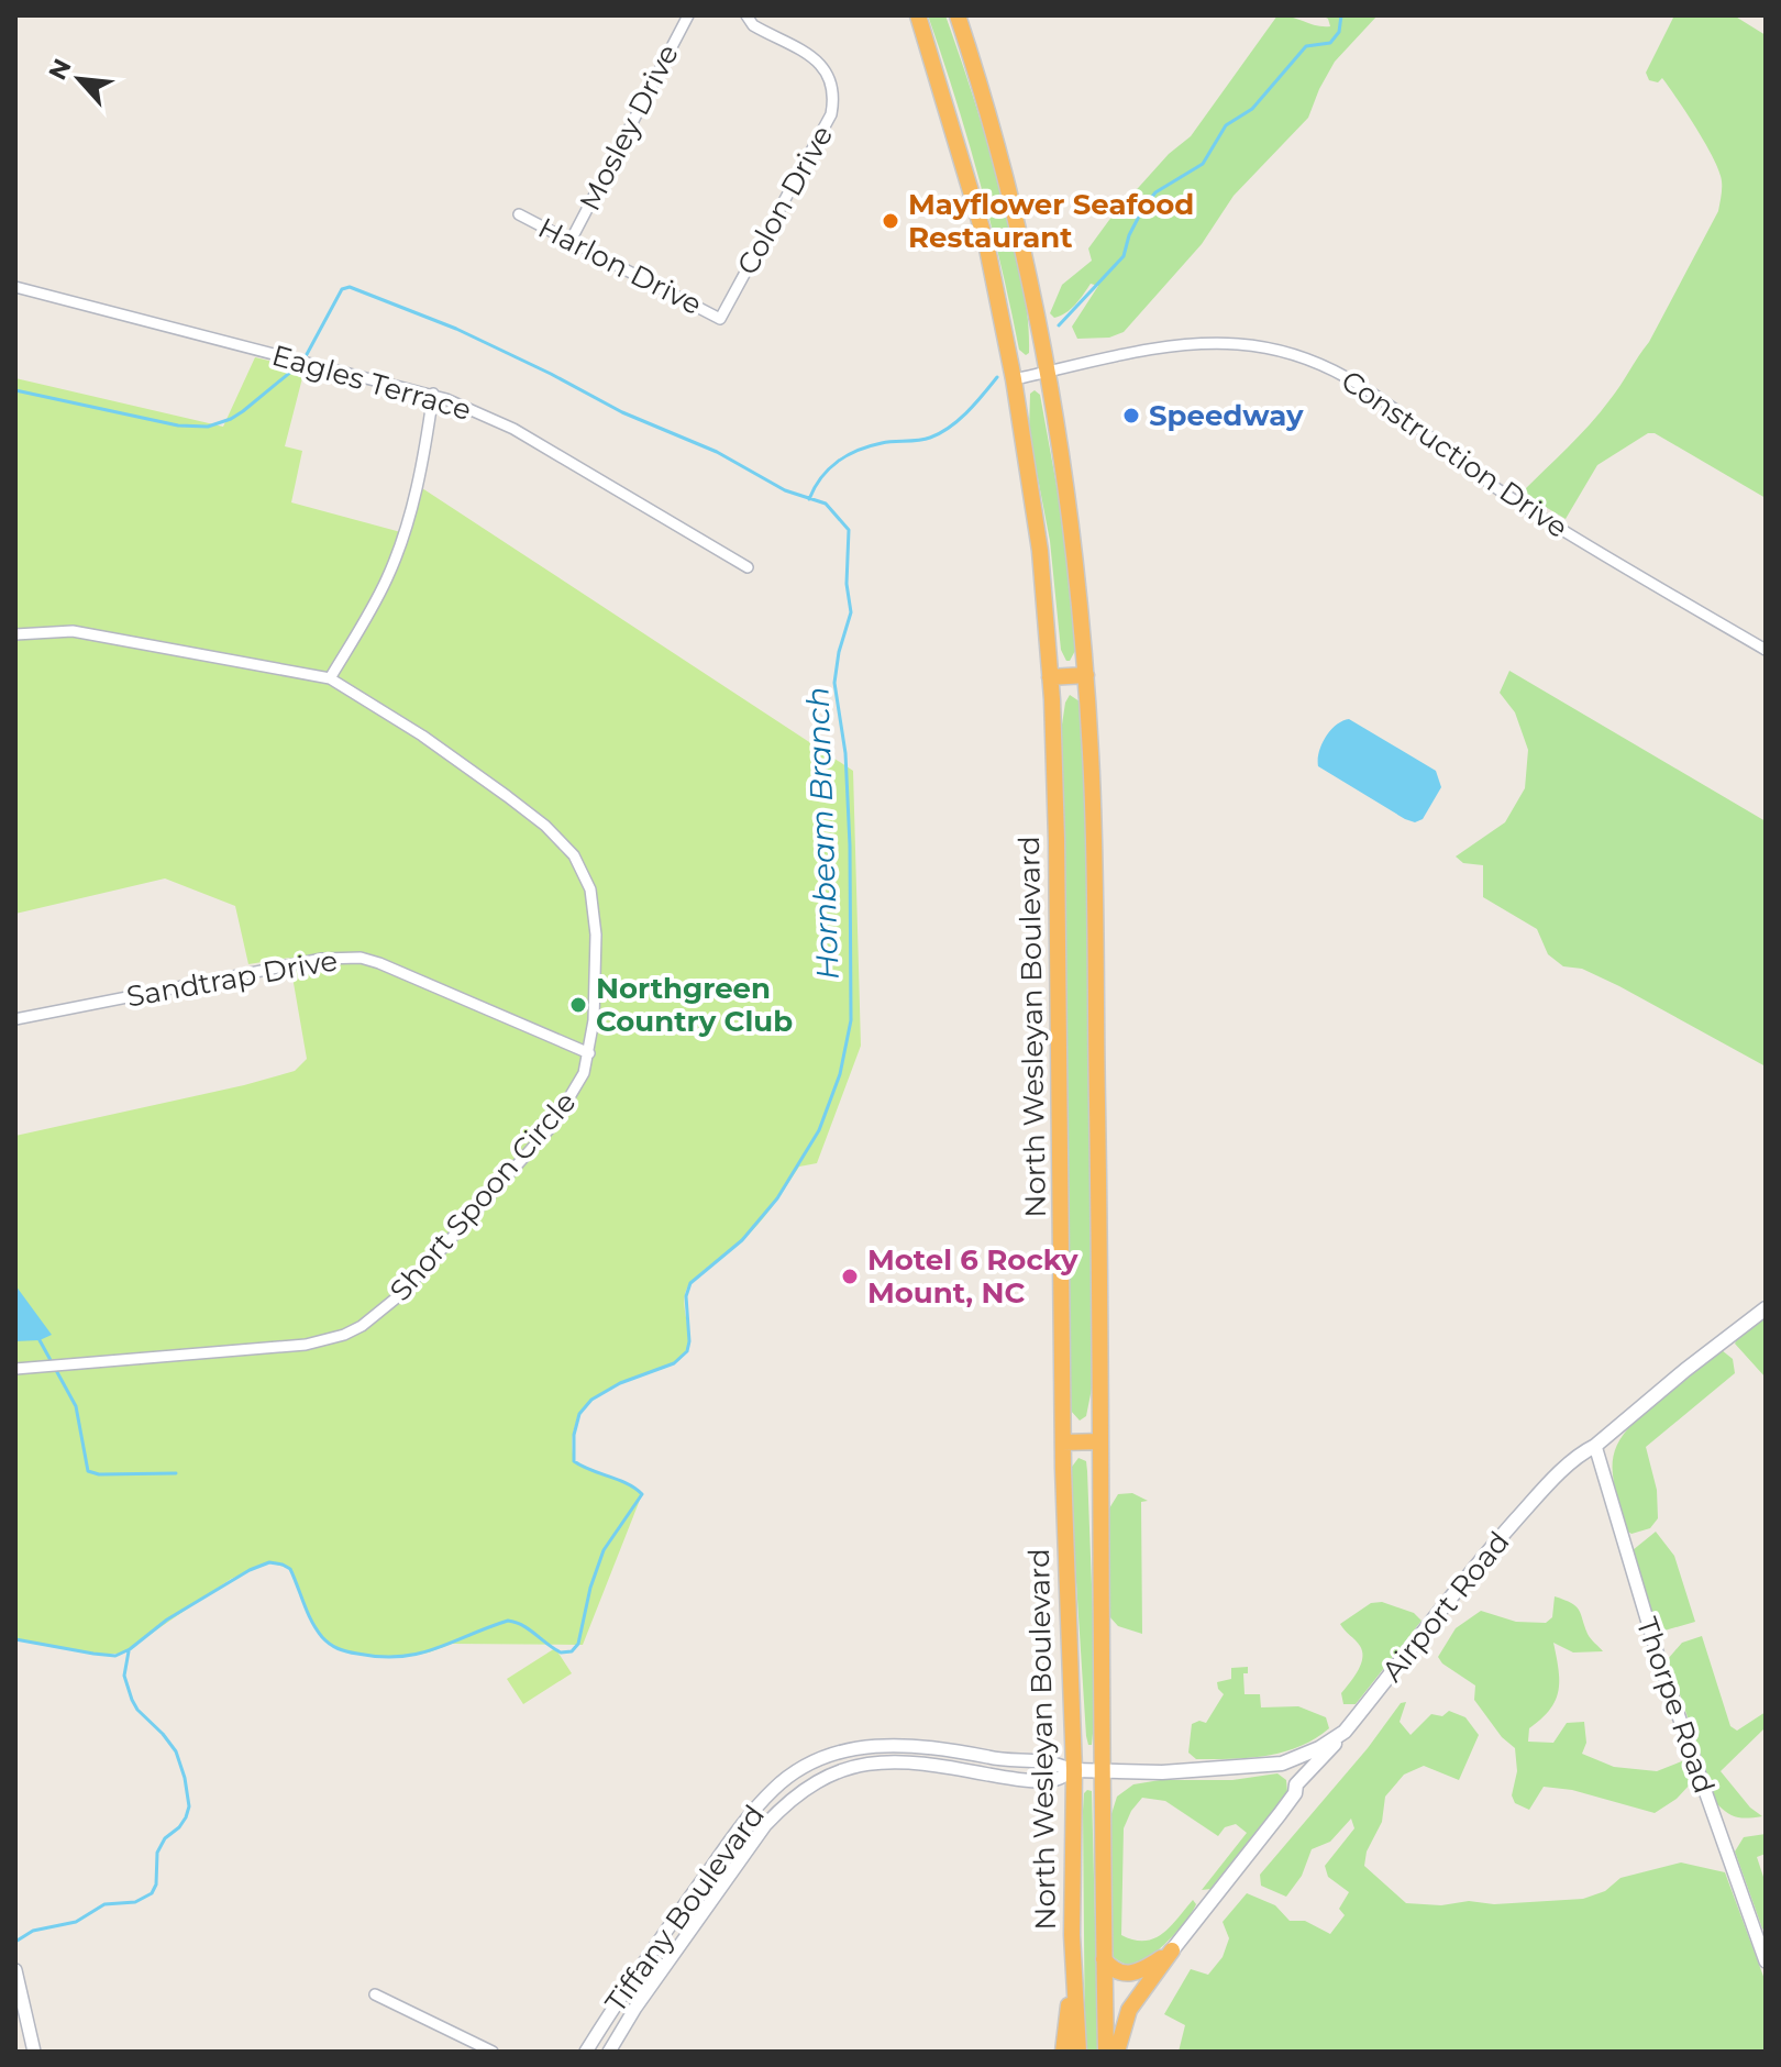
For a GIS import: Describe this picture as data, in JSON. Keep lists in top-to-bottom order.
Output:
{
  "streets": {
    "highway": ["North Wesleyan Boulevard"],
    "main road": ["Airport Road"],
    "street": [
      "Mosley Drive",
      "Colon Drive",
      "Harlon Drive",
      "Eagles Terrace",
      "Construction Drive",
      "Sandtrap Drive",
      "Short Spoon Circle",
      "Thorpe Road",
      "Tiffany Boulevard"
    ]
  },
  "crossings": [
    ["Mosley Drive", "Harlon Drive"],
    ["Colon Drive", "Harlon Drive"],
    ["Construction Drive", "North Wesleyan Boulevard"],
    ["Sandtrap Drive", "Short Spoon Circle"],
    ["North Wesleyan Boulevard", "Airport Road"],
    ["North Wesleyan Boulevard", "Tiffany Boulevard"],
    ["Airport Road", "Thorpe Road"],
    ["Airport Road", "Tiffany Boulevard"]
  ],
  "water": ["Hornbeam Branch"],
  "places": [
    "Mayflower Seafood Restaurant",
    "Speedway",
    "Northgreen Country Club",
    "Motel 6 Rocky Mount, NC"
  ],
  "north": "top left"
}
